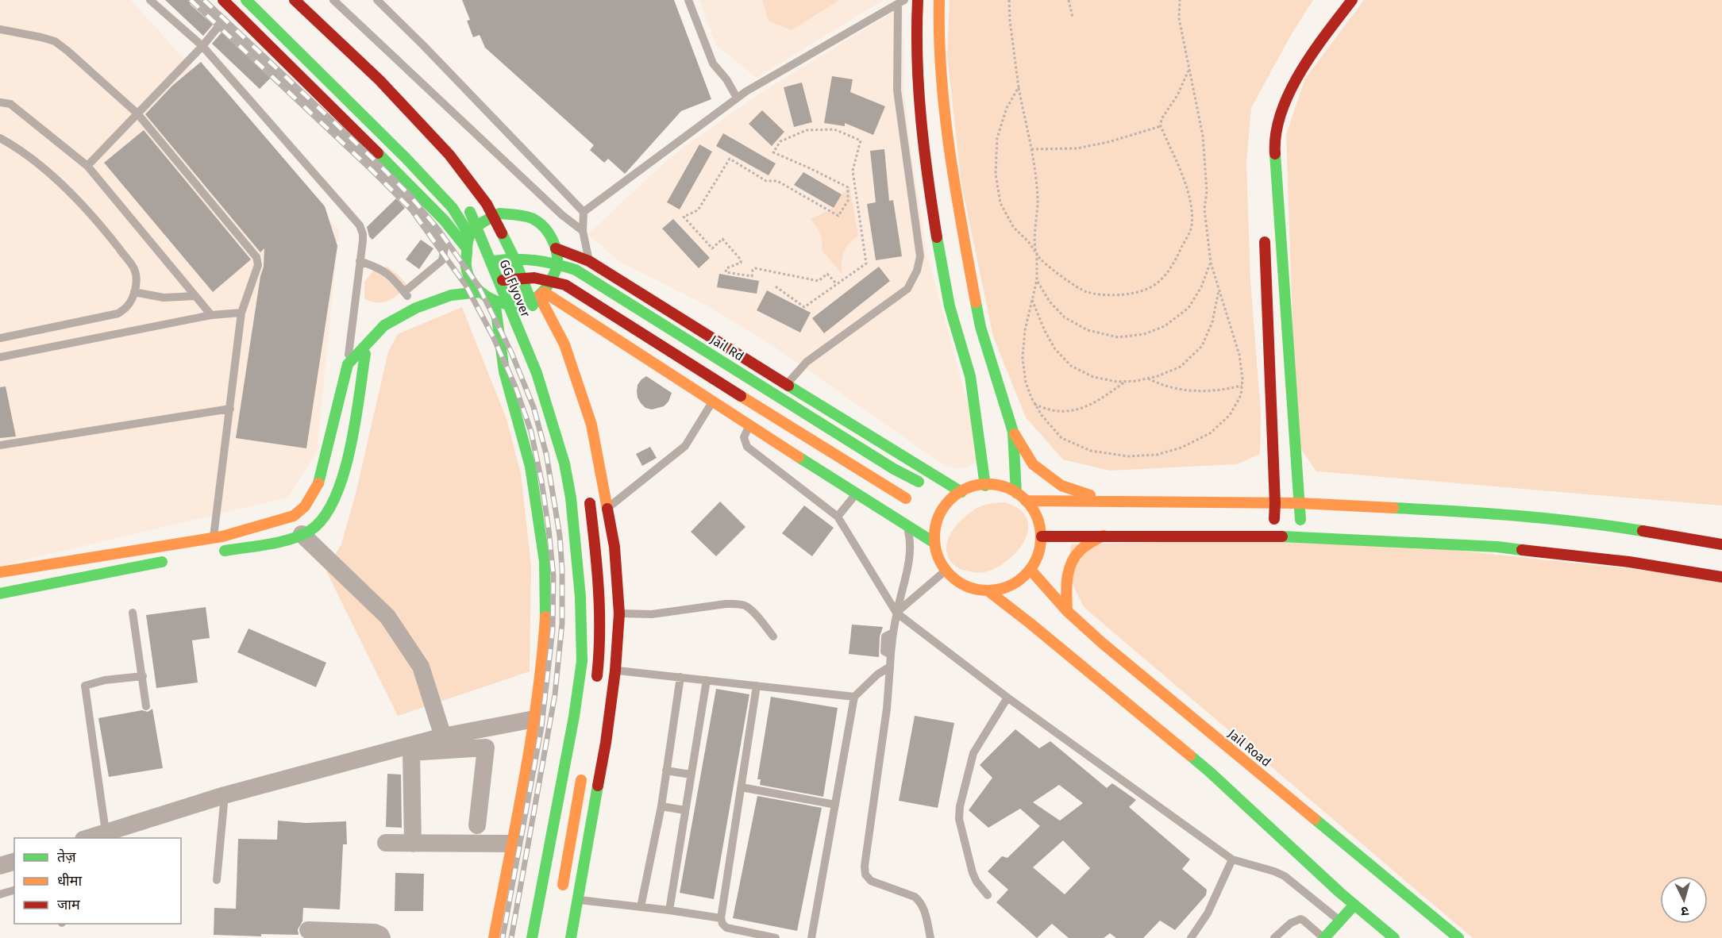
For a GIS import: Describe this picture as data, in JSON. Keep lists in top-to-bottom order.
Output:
{
  "streets": {
    "main road": ["GG Flyover", "Jail Rd", "Jail Road"]
  },
  "crossings": [
    ["GG Flyover", "Jail Rd"]
  ],
  "legend": ["तेज़", "धीमा", "जाम"],
  "north": "bottom"
}
